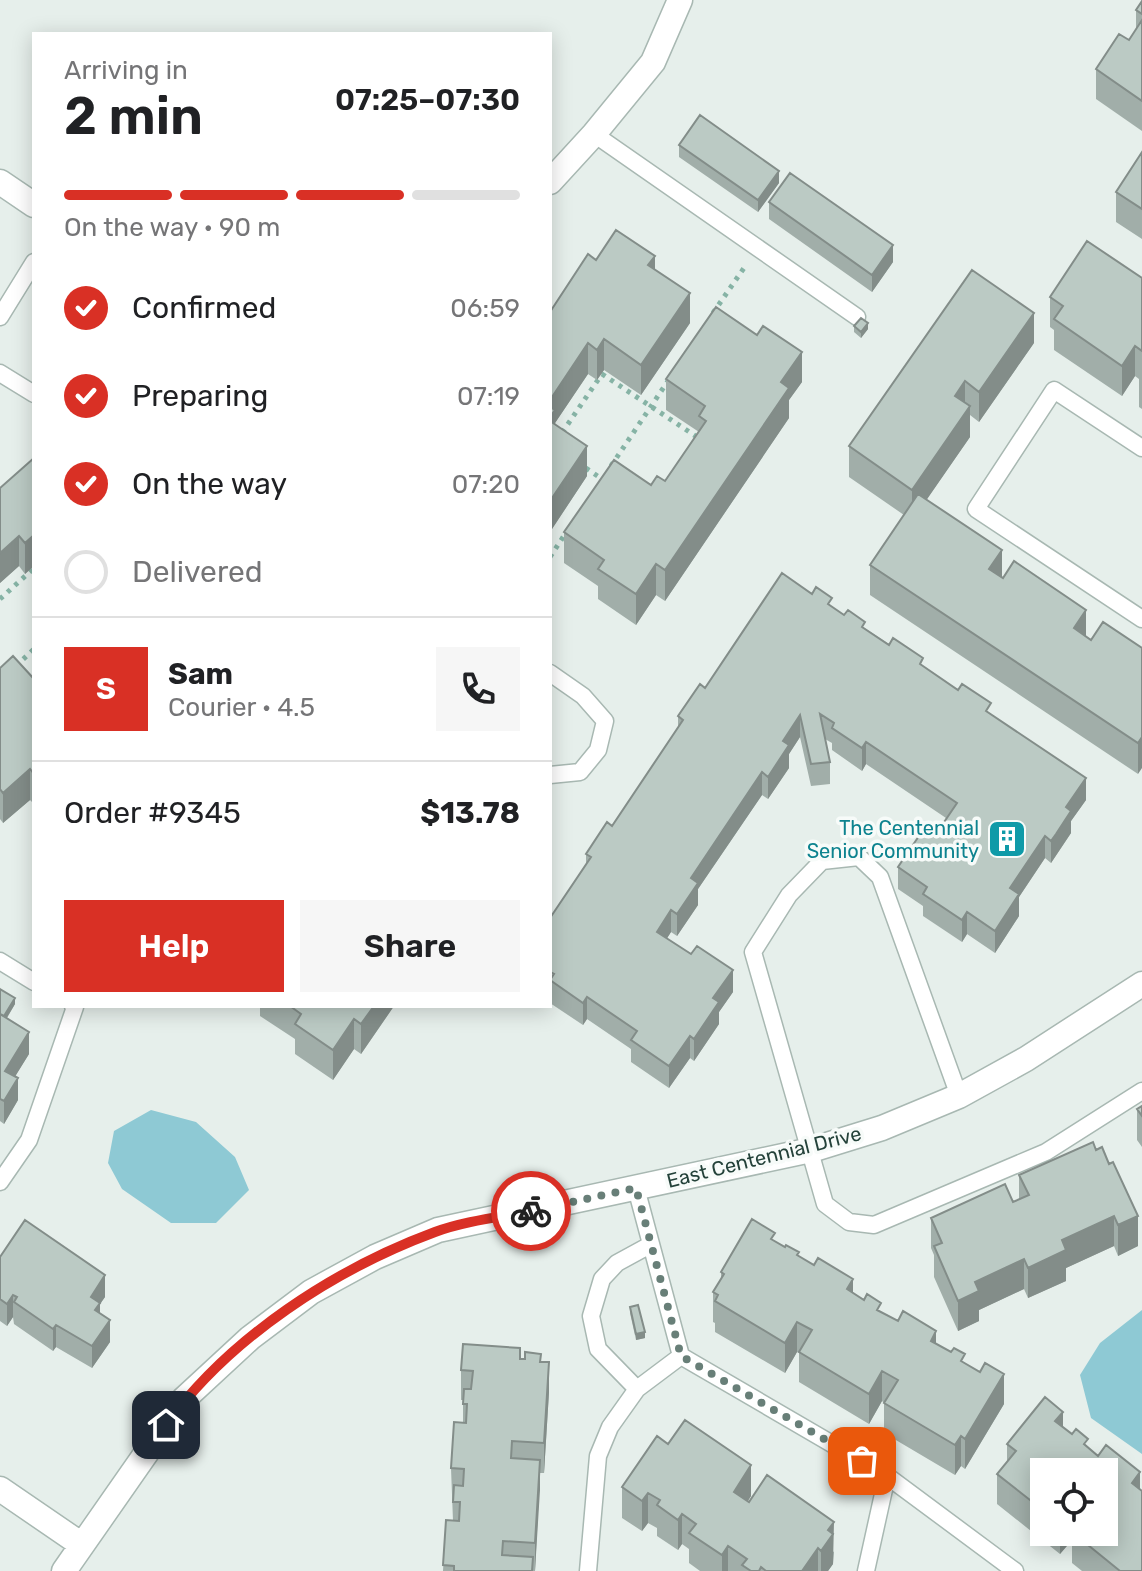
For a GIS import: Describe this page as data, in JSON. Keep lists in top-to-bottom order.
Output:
{
  "streets": {
    "street": ["East Centennial Drive"]
  },
  "places": {
    "building": ["The Centennial Senior Community"]
  },
  "page": {
    "heading": ["2 min", "Arriving in", "07:25–07:30"],
    "panel": [
      "Sam",
      "Courier · 4.5",
      "Order #9345",
      "$13.78"
    ],
    "bar": "On the way · 90 m",
    "list": [
      ["Confirmed", "06:59"],
      ["Preparing", "07:19"],
      ["On the way", "07:20"],
      "Delivered"
    ],
    "round": "S",
    "buttons": ["Help", "Share"]
  }
}
